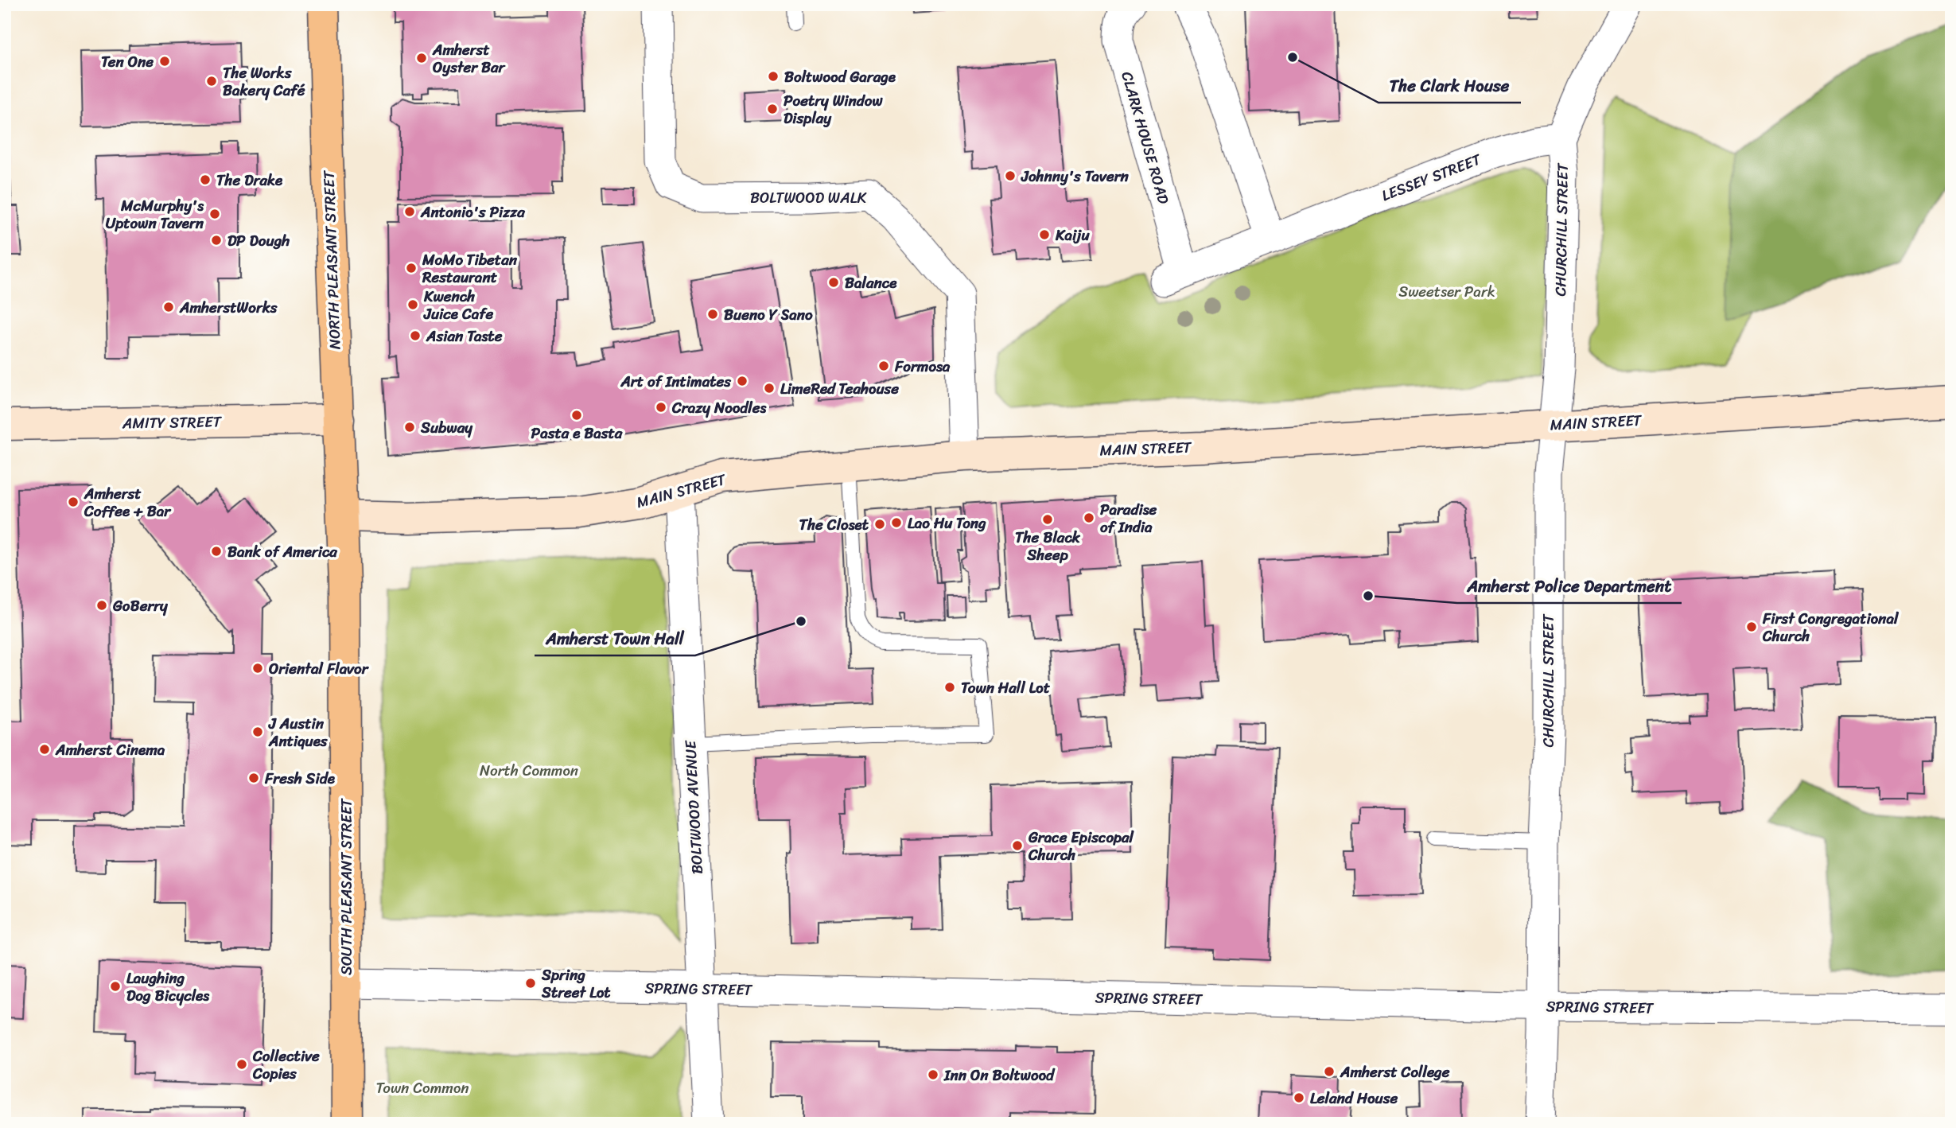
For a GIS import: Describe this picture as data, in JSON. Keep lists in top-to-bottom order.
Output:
{
  "streets": {
    "main road": [
      "NORTH PLEASANT STREET",
      "AMITY STREET",
      "MAIN STREET",
      "SOUTH PLEASANT STREET"
    ],
    "street": [
      "CLARK HOUSE ROAD",
      "LESSEY STREET",
      "BOLTWOOD WALK",
      "CHURCHILL STREET",
      "BOLTWOOD AVENUE",
      "SPRING STREET"
    ]
  },
  "crossings": [
    ["CLARK HOUSE ROAD", "LESSEY STREET"],
    ["LESSEY STREET", "CHURCHILL STREET"],
    ["BOLTWOOD WALK", "MAIN STREET"],
    ["CHURCHILL STREET", "MAIN STREET"],
    ["CHURCHILL STREET", "SPRING STREET"],
    ["NORTH PLEASANT STREET", "AMITY STREET"],
    ["NORTH PLEASANT STREET", "MAIN STREET"],
    ["NORTH PLEASANT STREET", "SOUTH PLEASANT STREET"],
    ["MAIN STREET", "BOLTWOOD AVENUE"],
    ["MAIN STREET", "SOUTH PLEASANT STREET"],
    ["BOLTWOOD AVENUE", "SPRING STREET"],
    ["SOUTH PLEASANT STREET", "SPRING STREET"]
  ],
  "parks": ["Sweetser Park", "North Common", "Town Common"],
  "places": [
    "The Clark House",
    "Amherst Oyster Bar",
    "Ten One",
    "Boltwood Garage",
    "The Works Bakery Café",
    "Poetry Window Display",
    "Johnny's Tavern",
    "The Drake",
    "Antonio's Pizza",
    "McMurphy's Uptown Tavern",
    "Kaiju",
    "DP Dough",
    "MoMo Tibetan Restaurant",
    "Balance",
    "Kwench Juice Cafe",
    "AmherstWorks",
    "Bueno Y Sano",
    "Asian Taste",
    "Formosa",
    "Art of Intimates",
    "LimeRed Teahouse",
    "Crazy Noodles",
    "Pasta e Basta",
    "Subway",
    "Amherst Coffee + Bar",
    "Paradise of India",
    "The Black Sheep",
    "Lao Hu Tong",
    "The Closet",
    "Bank of America",
    "Amherst Police Department",
    "GoBerry",
    "Amherst Town Hall",
    "First Congregational Church",
    "Oriental Flavor",
    "Town Hall Lot",
    "J Austin Antiques",
    "Amherst Cinema",
    "Fresh Side",
    "Grace Episcopal Church",
    "Spring Street Lot",
    "Laughing Dog Bicycles",
    "Collective Copies",
    "Amherst College",
    "Inn On Boltwood",
    "Leland House"
  ]
}
